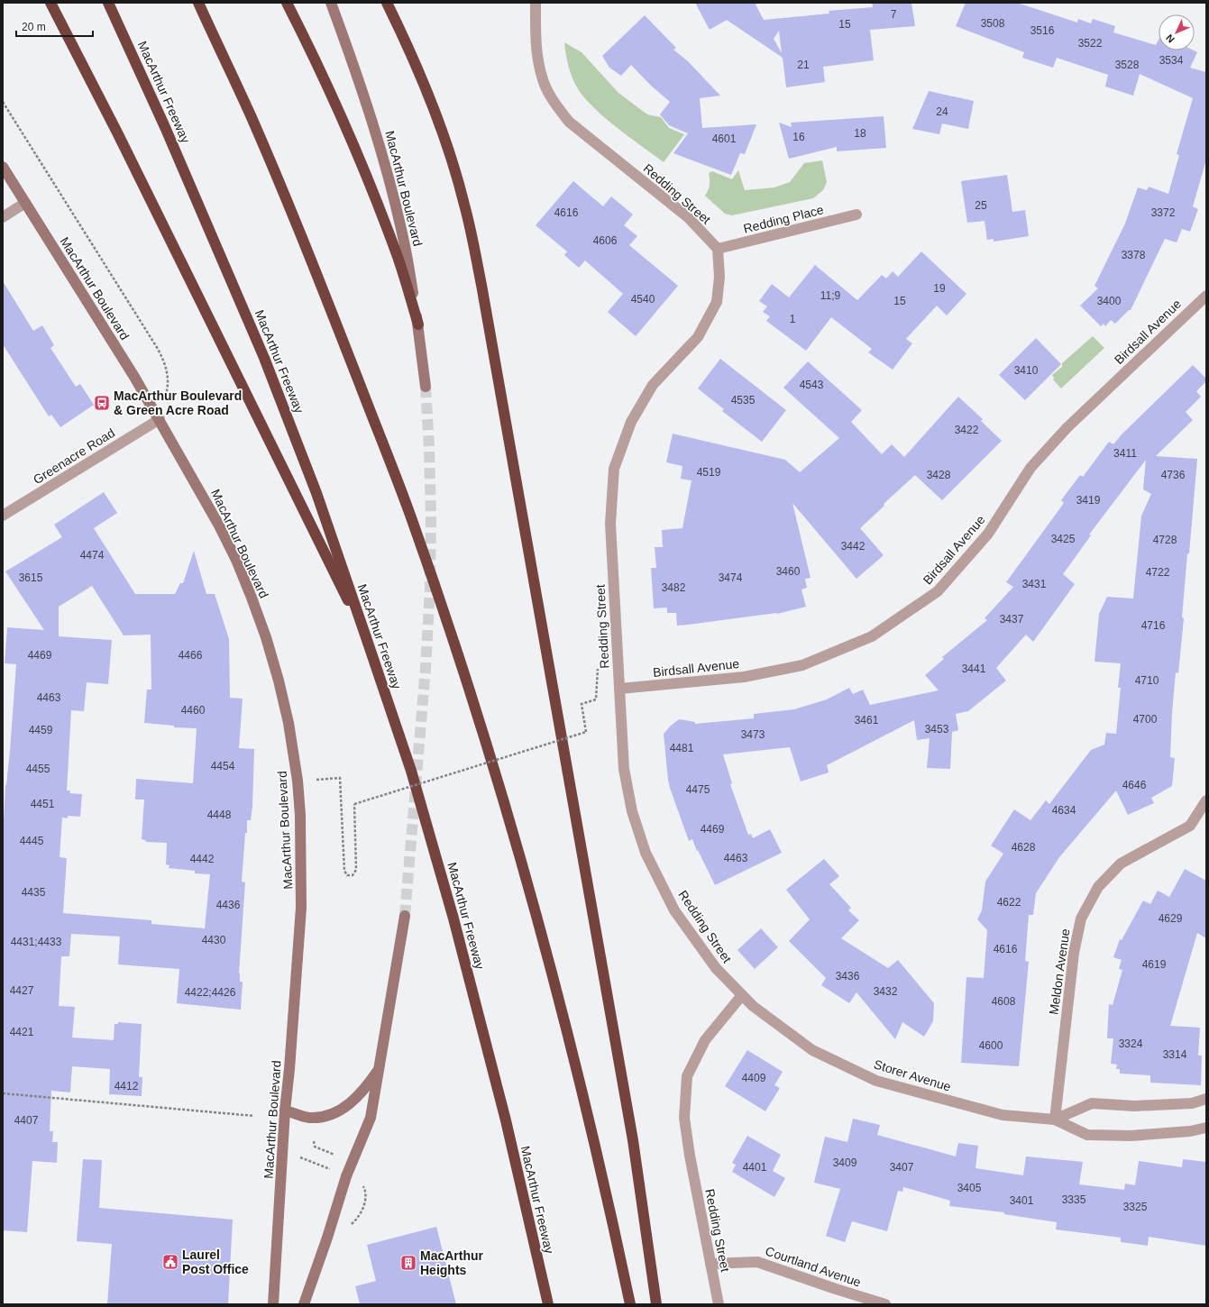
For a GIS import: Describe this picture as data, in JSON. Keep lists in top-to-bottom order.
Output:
{
  "streets": {
    "highway": ["MacArthur Freeway"],
    "main road": ["MacArthur Boulevard"],
    "street": [
      "Redding Street",
      "Redding Place",
      "Birdsall Avenue",
      "Greenacre Road",
      "Meldon Avenue",
      "Storer Avenue",
      "Courtland Avenue"
    ]
  },
  "crossings": [
    ["MacArthur Boulevard", "Greenacre Road"],
    ["Redding Street", "Redding Place"],
    ["Redding Street", "Birdsall Avenue"],
    ["Redding Street", "Storer Avenue"],
    ["Redding Street", "Courtland Avenue"],
    ["Meldon Avenue", "Storer Avenue"]
  ],
  "places": {
    "bus stop": ["MacArthur Boulevard & Green Acre Road"],
    "public building": ["Laurel Post Office"],
    "building": ["MacArthur Heights"]
  },
  "house_numbers": [
    "7",
    "3508",
    "15",
    "3516",
    "3522",
    "3534",
    "21",
    "3528",
    "24",
    "18",
    "16",
    "4601",
    "25",
    "4616",
    "3372",
    "4606",
    "3378",
    "19",
    "11;9",
    "4540",
    "15",
    "3400",
    "1",
    "3410",
    "4543",
    "4535",
    "3422",
    "3411",
    "4519",
    "3428",
    "4736",
    "3419",
    "3425",
    "4728",
    "3442",
    "4474",
    "3460",
    "4722",
    "3615",
    "3474",
    "3431",
    "3482",
    "3437",
    "4716",
    "4469",
    "4466",
    "3441",
    "4710",
    "4463",
    "4460",
    "4700",
    "3461",
    "3453",
    "4459",
    "3473",
    "4481",
    "4454",
    "4455",
    "4646",
    "4475",
    "4451",
    "4634",
    "4448",
    "4469",
    "4445",
    "4628",
    "4463",
    "4442",
    "4435",
    "4622",
    "4436",
    "4629",
    "4430",
    "4431;4433",
    "4616",
    "4619",
    "3436",
    "4427",
    "3432",
    "4422;4426",
    "4608",
    "4421",
    "3324",
    "4600",
    "3314",
    "4409",
    "4412",
    "4407",
    "3409",
    "4401",
    "3407",
    "3405",
    "3335",
    "3401",
    "3325"
  ],
  "scale_bar": "20 m",
  "north": "bottom left"
}
